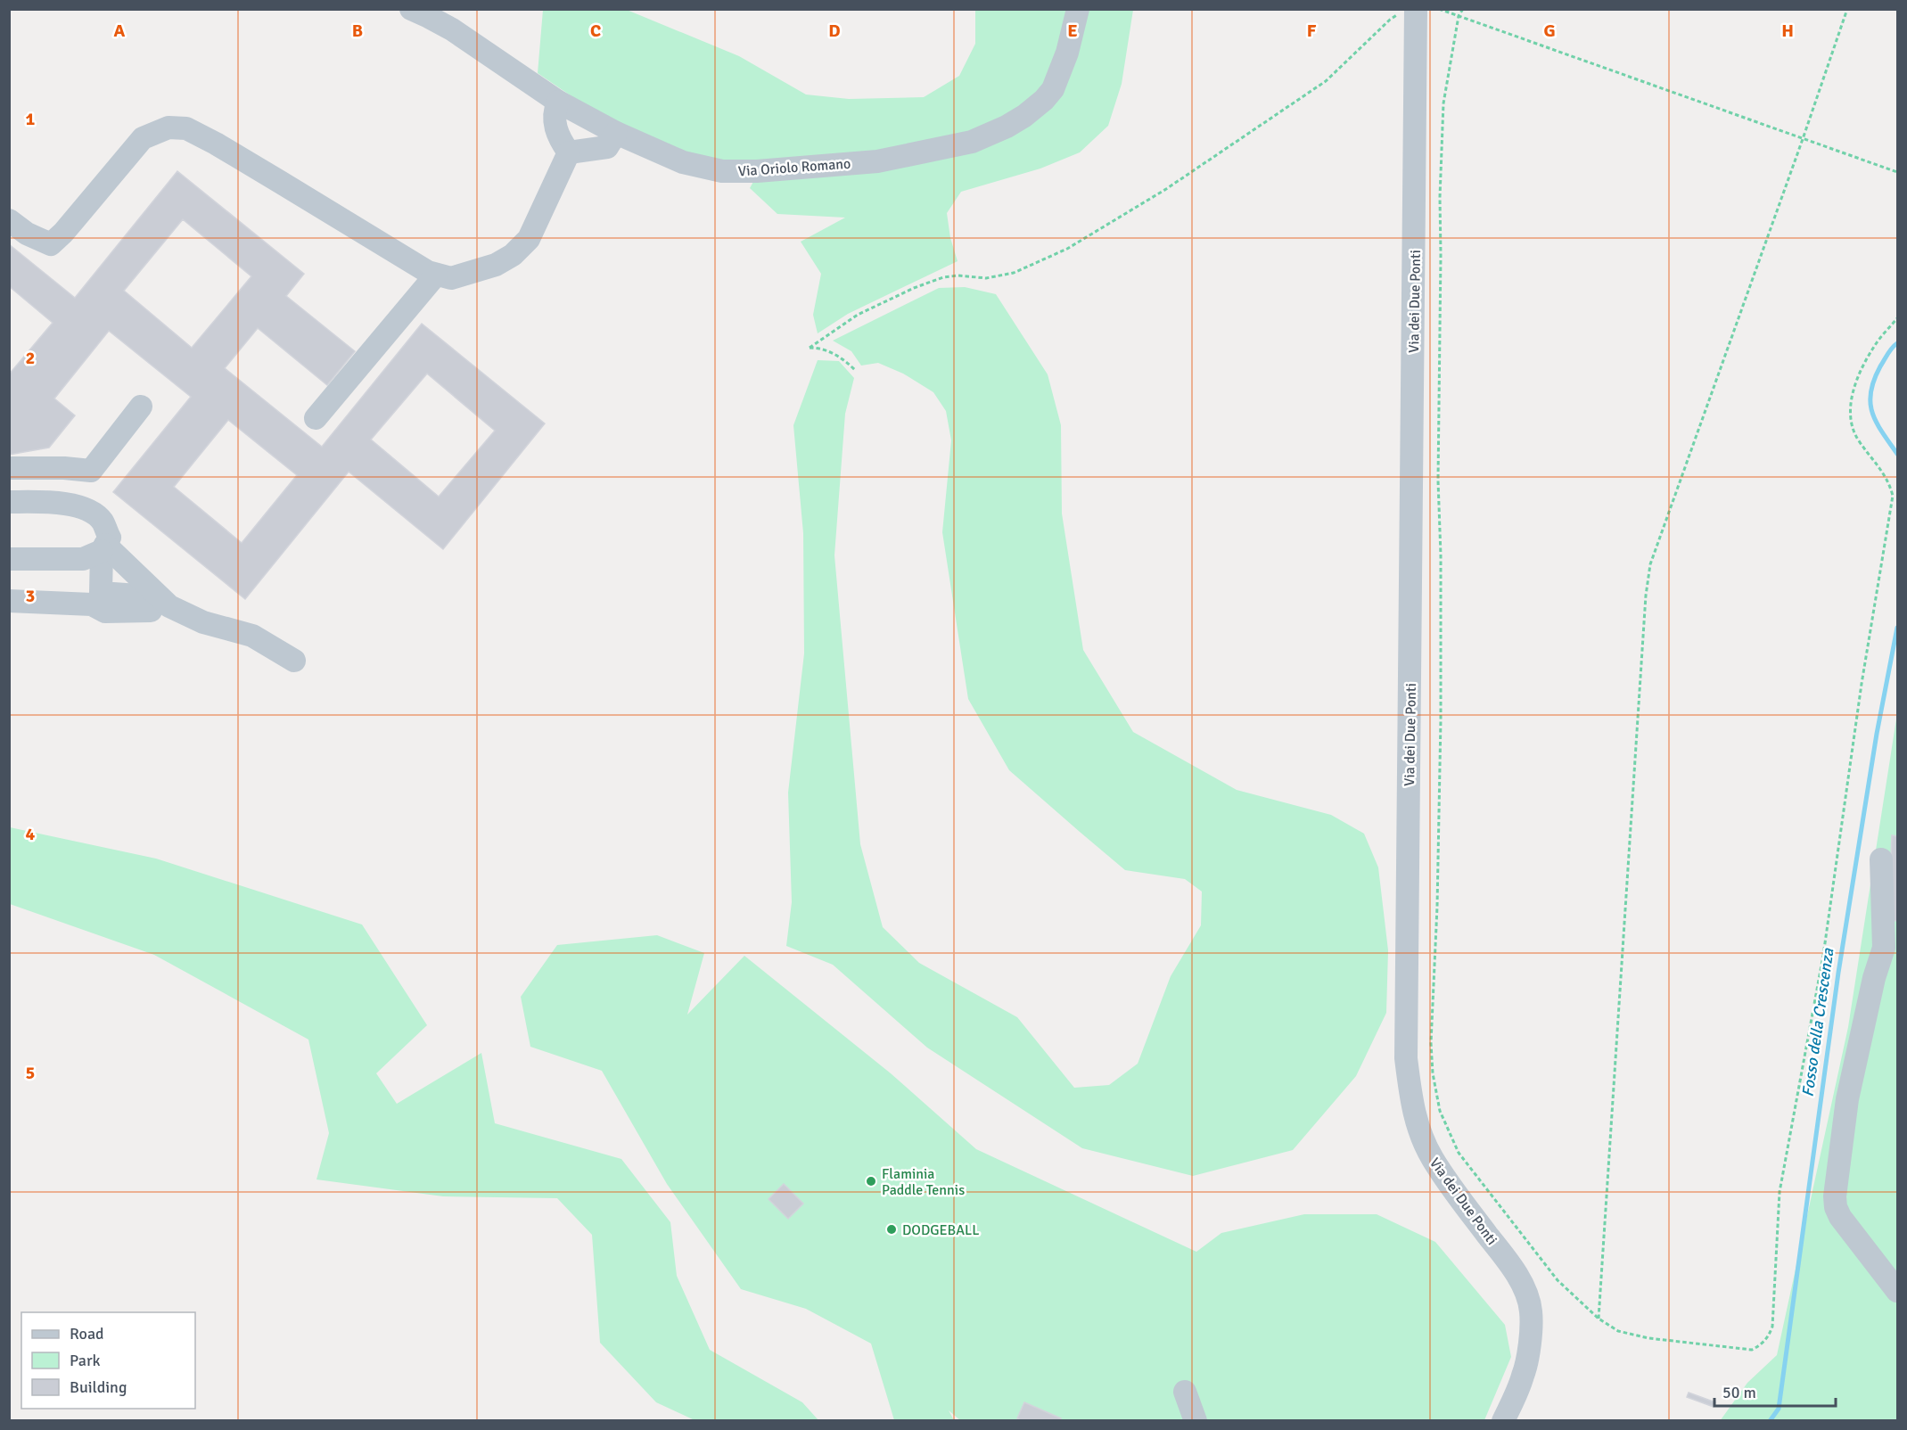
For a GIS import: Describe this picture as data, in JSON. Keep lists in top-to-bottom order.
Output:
{
  "streets": {
    "street": ["Via Oriolo Romano", "Via dei Due Ponti"]
  },
  "water": ["Fosso della Crescenza"],
  "places": ["Flaminia Paddle Tennis", "DODGEBALL"],
  "legend": ["Road", "Park", "Building"],
  "scale_bar": "50 m",
  "grid": {
    "columns": [
      "A",
      "B",
      "C",
      "D",
      "E",
      "F",
      "G",
      "H"
    ],
    "rows": [
      "1",
      "2",
      "3",
      "4",
      "5"
    ]
  }
}
